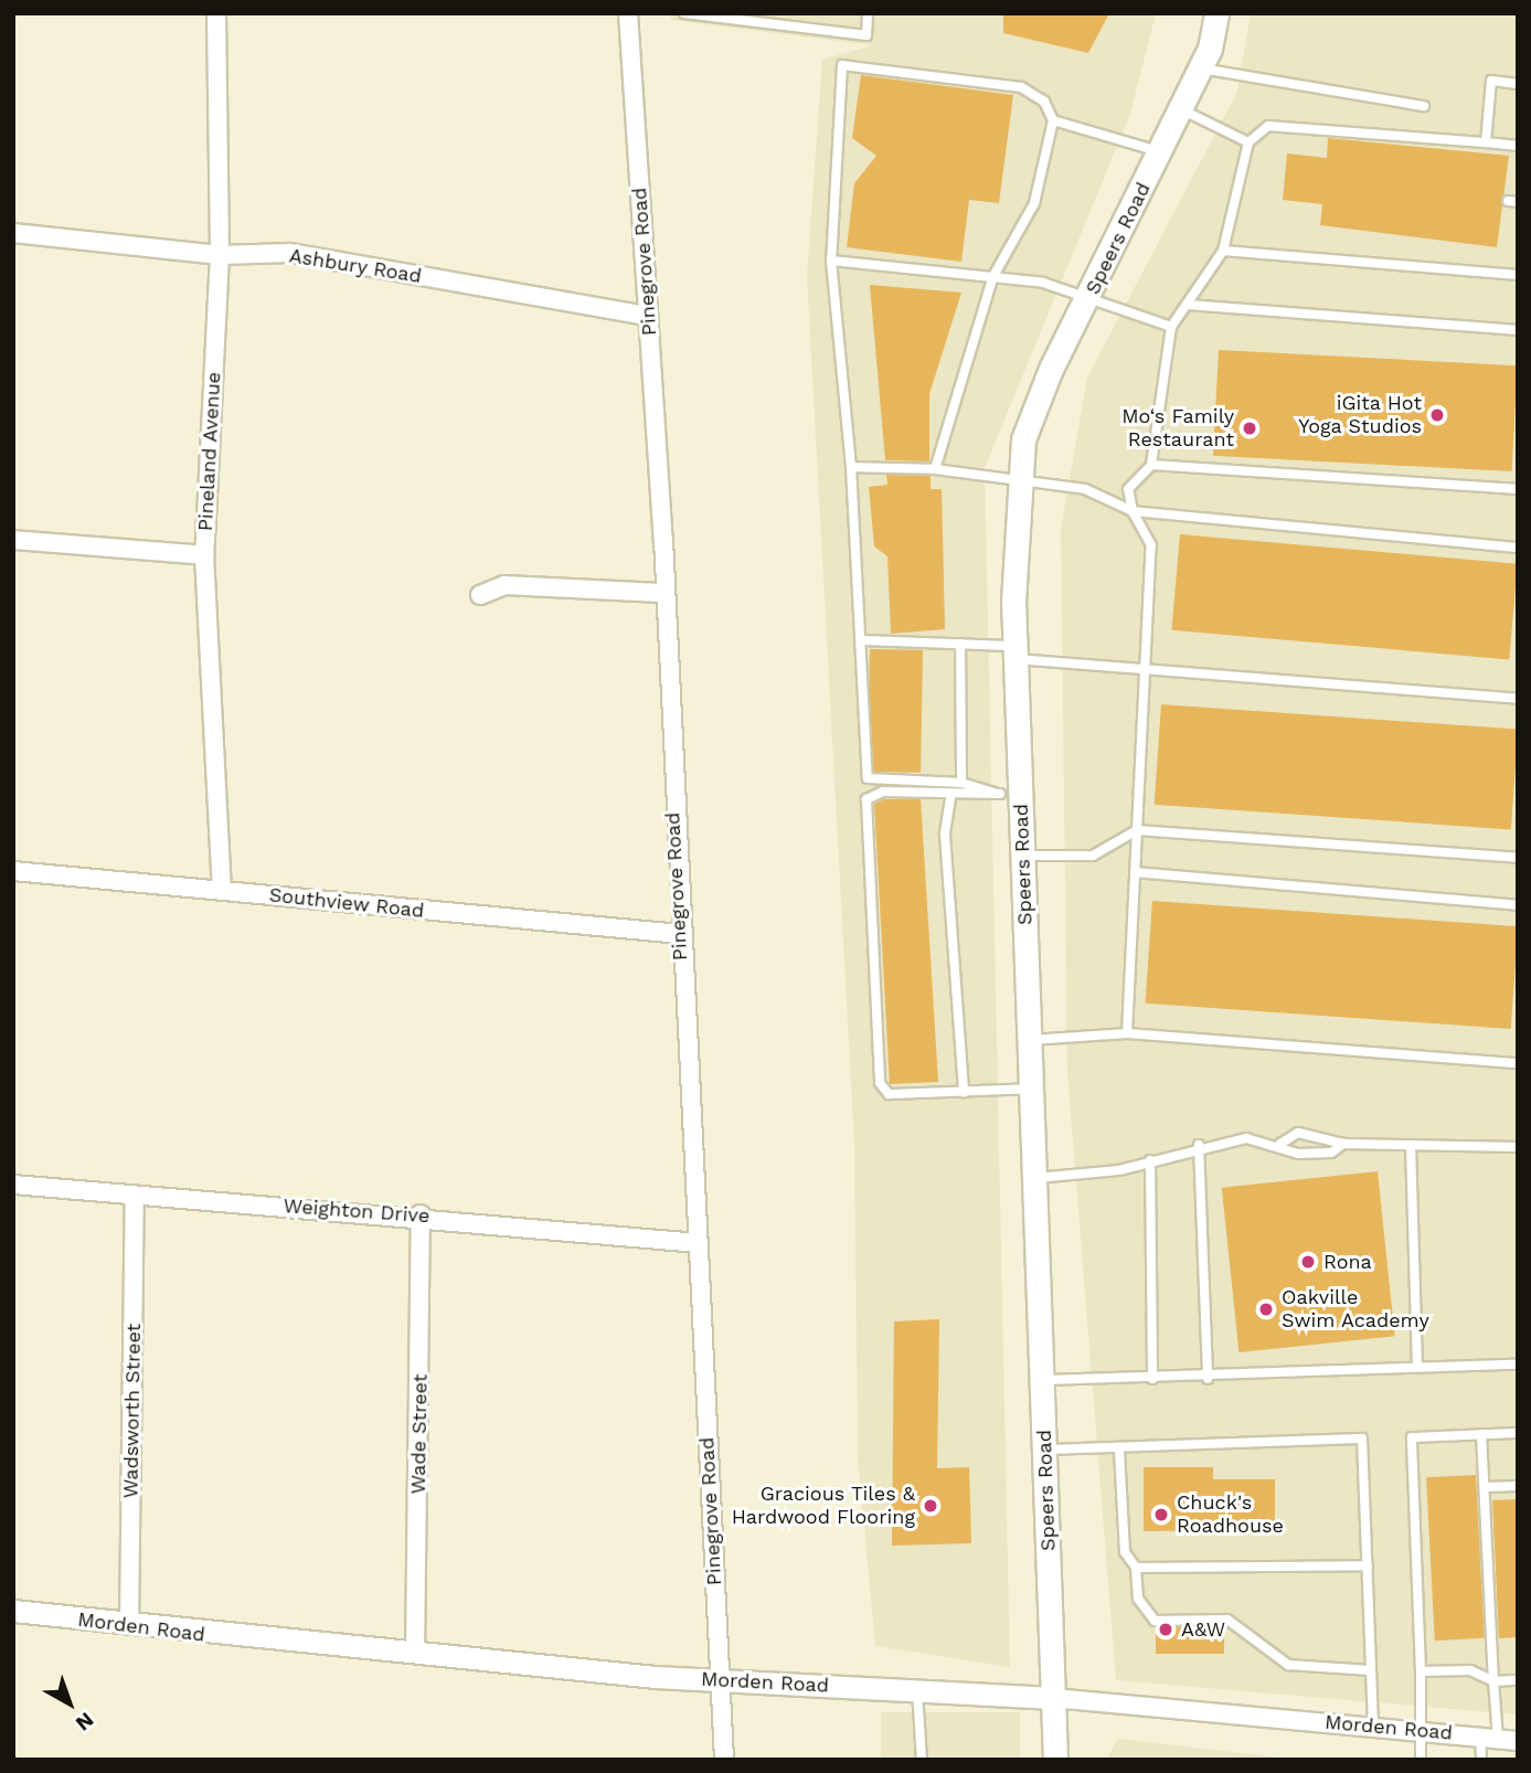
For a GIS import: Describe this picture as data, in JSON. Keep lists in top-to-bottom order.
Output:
{
  "streets": {
    "main road": ["Speers Road"],
    "street": [
      "Pinegrove Road",
      "Ashbury Road",
      "Pineland Avenue",
      "Southview Road",
      "Weighton Drive",
      "Wadsworth Street",
      "Wade Street",
      "Morden Road"
    ]
  },
  "crossings": [
    ["Speers Road", "Morden Road"],
    ["Pinegrove Road", "Ashbury Road"],
    ["Pinegrove Road", "Southview Road"],
    ["Pinegrove Road", "Weighton Drive"],
    ["Pinegrove Road", "Morden Road"],
    ["Ashbury Road", "Pineland Avenue"],
    ["Pineland Avenue", "Southview Road"],
    ["Weighton Drive", "Wadsworth Street"],
    ["Weighton Drive", "Wade Street"],
    ["Wadsworth Street", "Morden Road"],
    ["Wade Street", "Morden Road"]
  ],
  "places": [
    "iGita Hot Yoga Studios",
    "Mo‘s Family Restaurant",
    "Rona",
    "Oakville Swim Academy",
    "Gracious Tiles & Hardwood Flooring",
    "Chuck's Roadhouse",
    "A&W"
  ],
  "north": "bottom right"
}
